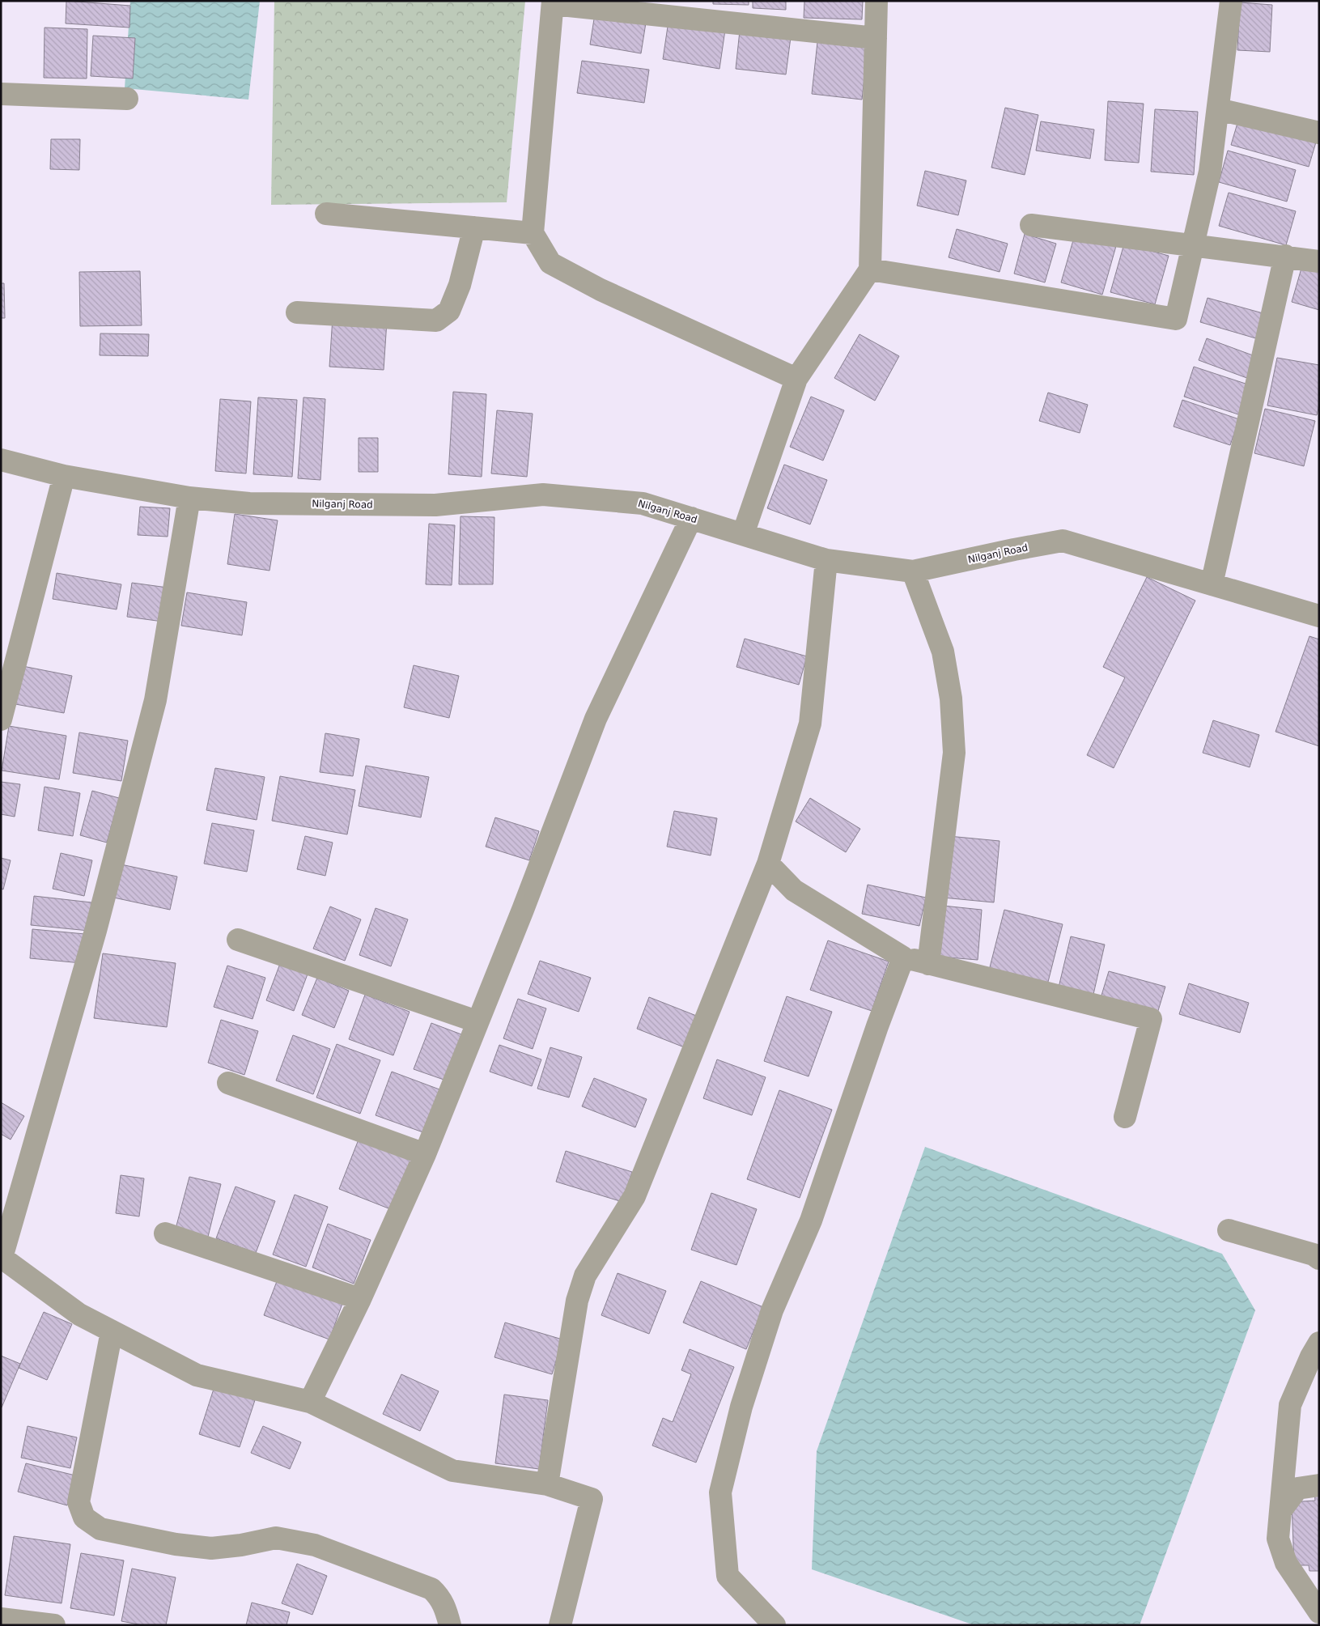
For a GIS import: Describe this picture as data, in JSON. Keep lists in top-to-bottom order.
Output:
{
  "streets": {
    "street": ["Nilganj Road"]
  }
}
